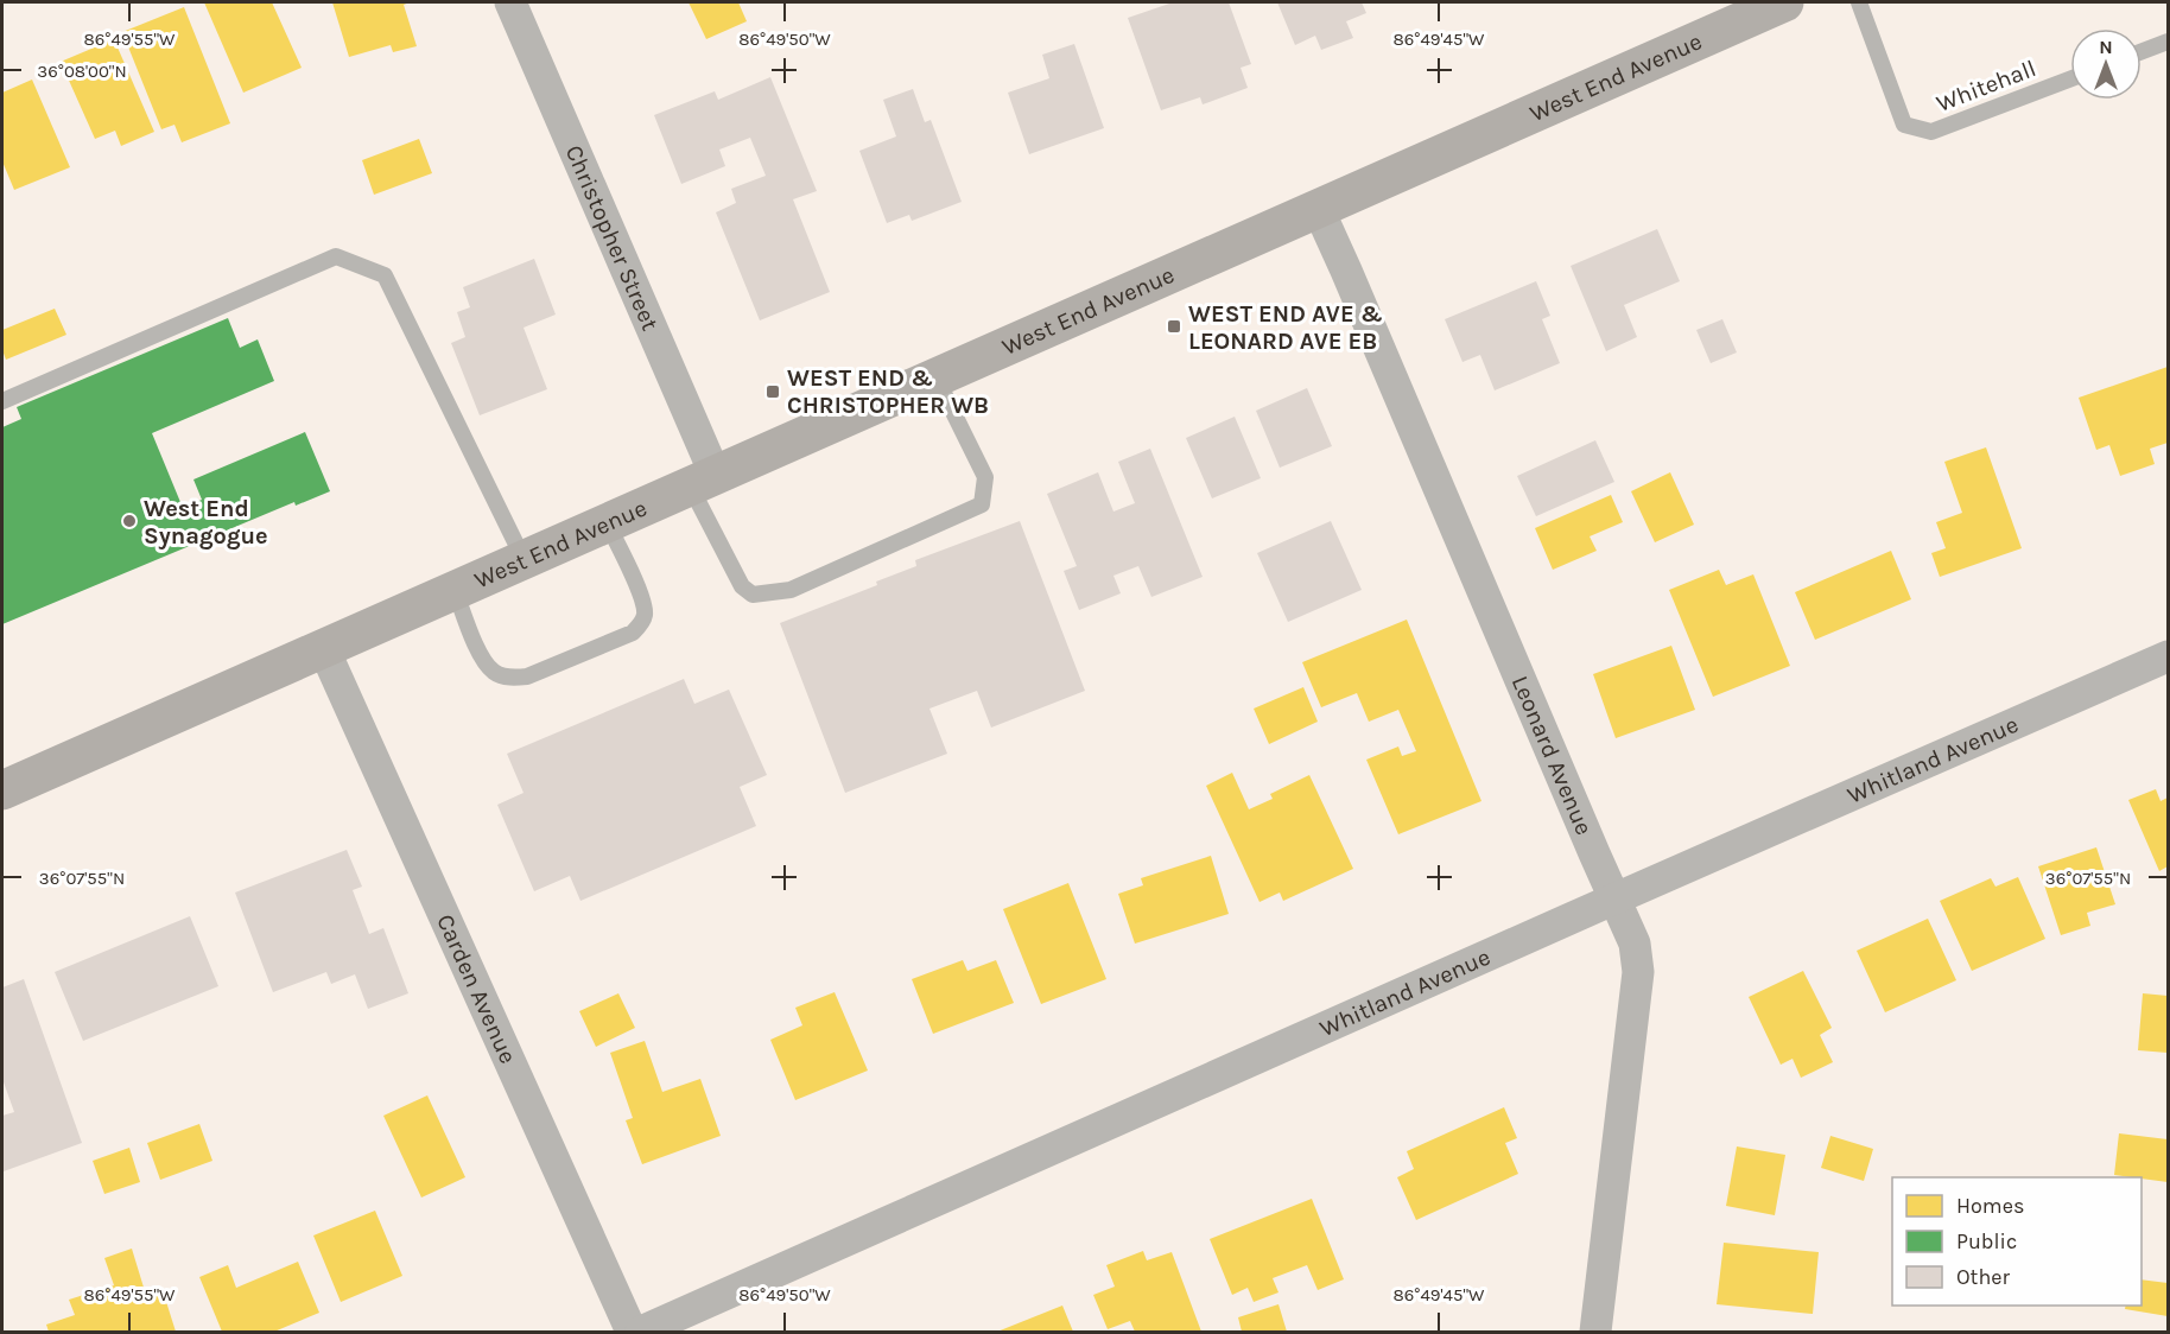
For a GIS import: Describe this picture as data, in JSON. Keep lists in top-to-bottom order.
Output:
{
  "streets": {
    "main road": ["West End Avenue"],
    "street": [
      "Christopher Street",
      "Leonard Avenue",
      "Whitland Avenue",
      "Carden Avenue"
    ],
    "lane": ["Whitehall"]
  },
  "crossings": [
    ["West End Avenue", "Christopher Street"],
    ["West End Avenue", "Leonard Avenue"],
    ["West End Avenue", "Carden Avenue"],
    ["Leonard Avenue", "Whitland Avenue"]
  ],
  "places": {
    "transit": ["WEST END AVE & LEONARD AVE EB", "WEST END & CHRISTOPHER WB"],
    "other": ["West End Synagogue"]
  },
  "legend": ["Homes", "Public", "Other"],
  "north": "top",
  "coordinates": [
    "86°49'55\"W",
    "86°49'50\"W",
    "86°49'45\"W",
    "36°08'00\"N",
    "36°07'55\"N"
  ]
}
